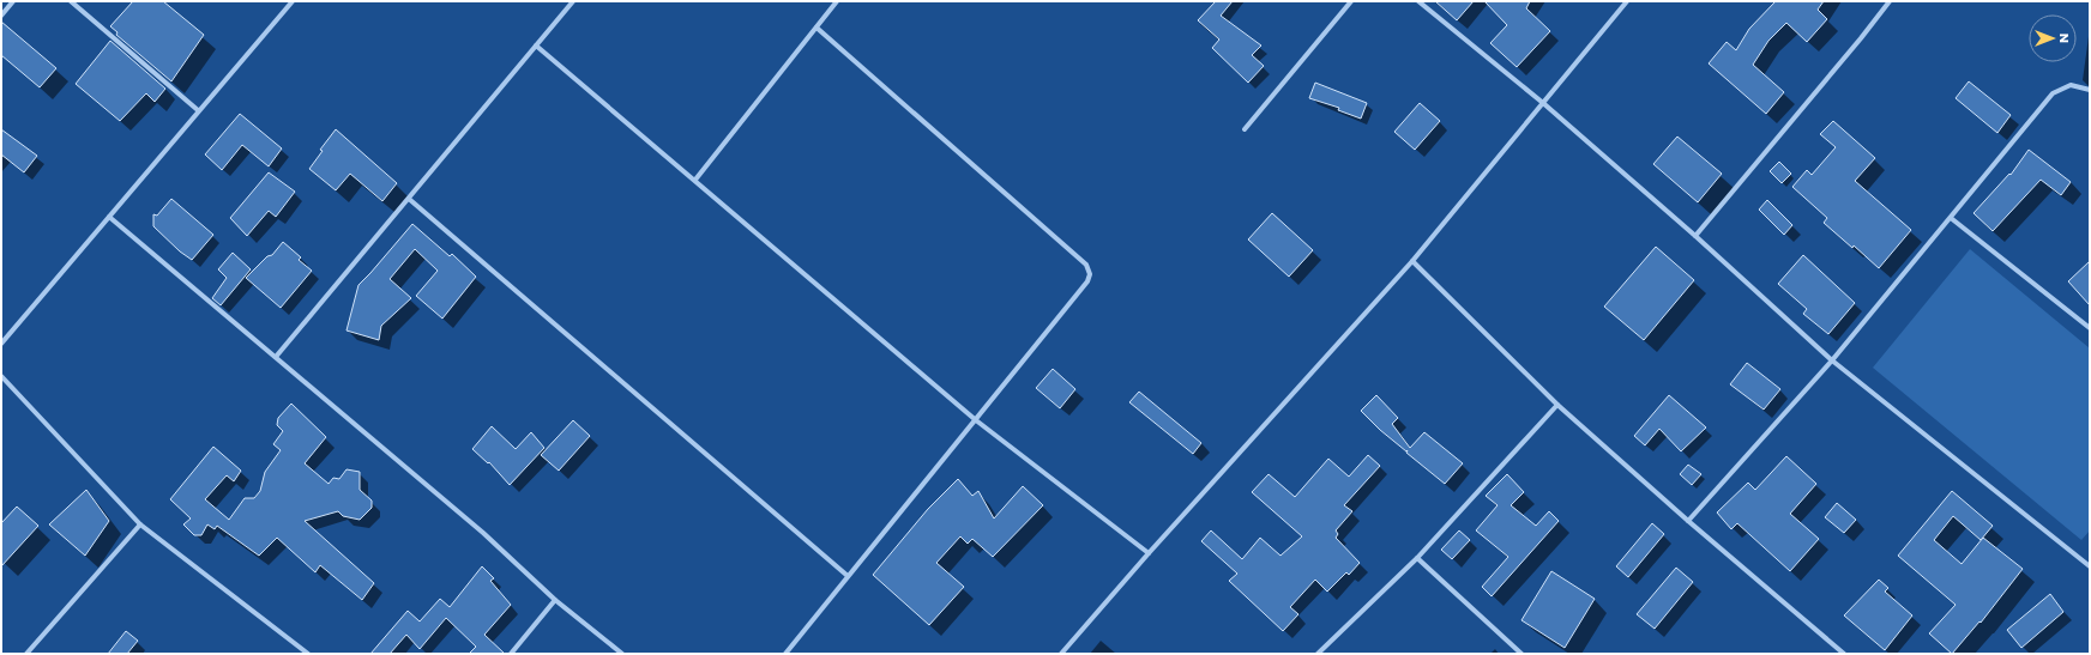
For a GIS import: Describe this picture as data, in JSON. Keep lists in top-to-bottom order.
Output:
{
  "north": "right"
}
